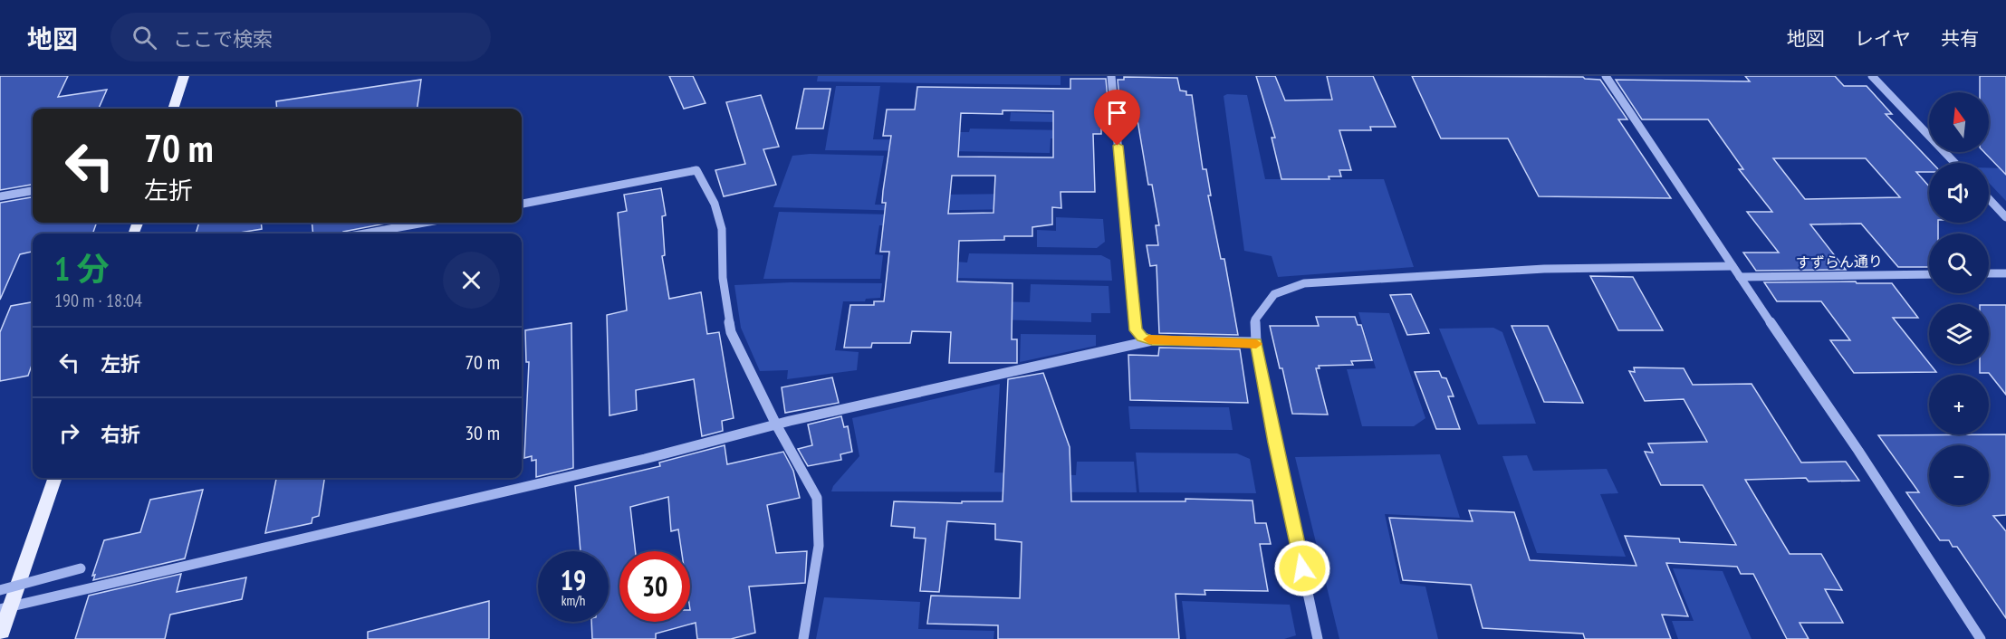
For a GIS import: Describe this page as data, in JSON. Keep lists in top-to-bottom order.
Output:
{
  "streets": {
    "street": ["すずらん通り"]
  },
  "north": "top",
  "page": {
    "header": "地図",
    "search": "ここで検索",
    "nav": ["地図", "レイヤ", "共有"],
    "map_buttons": ["+", "−"],
    "turn": ["70 m", "左折"],
    "heading": ["1 分", "190 m · 18:04"],
    "list": [
      {
        "name": "左折",
        "value": "70 m"
      },
      {
        "name": "右折",
        "value": "30 m"
      }
    ],
    "speed": "19 km/h",
    "limit": "30"
  }
}
